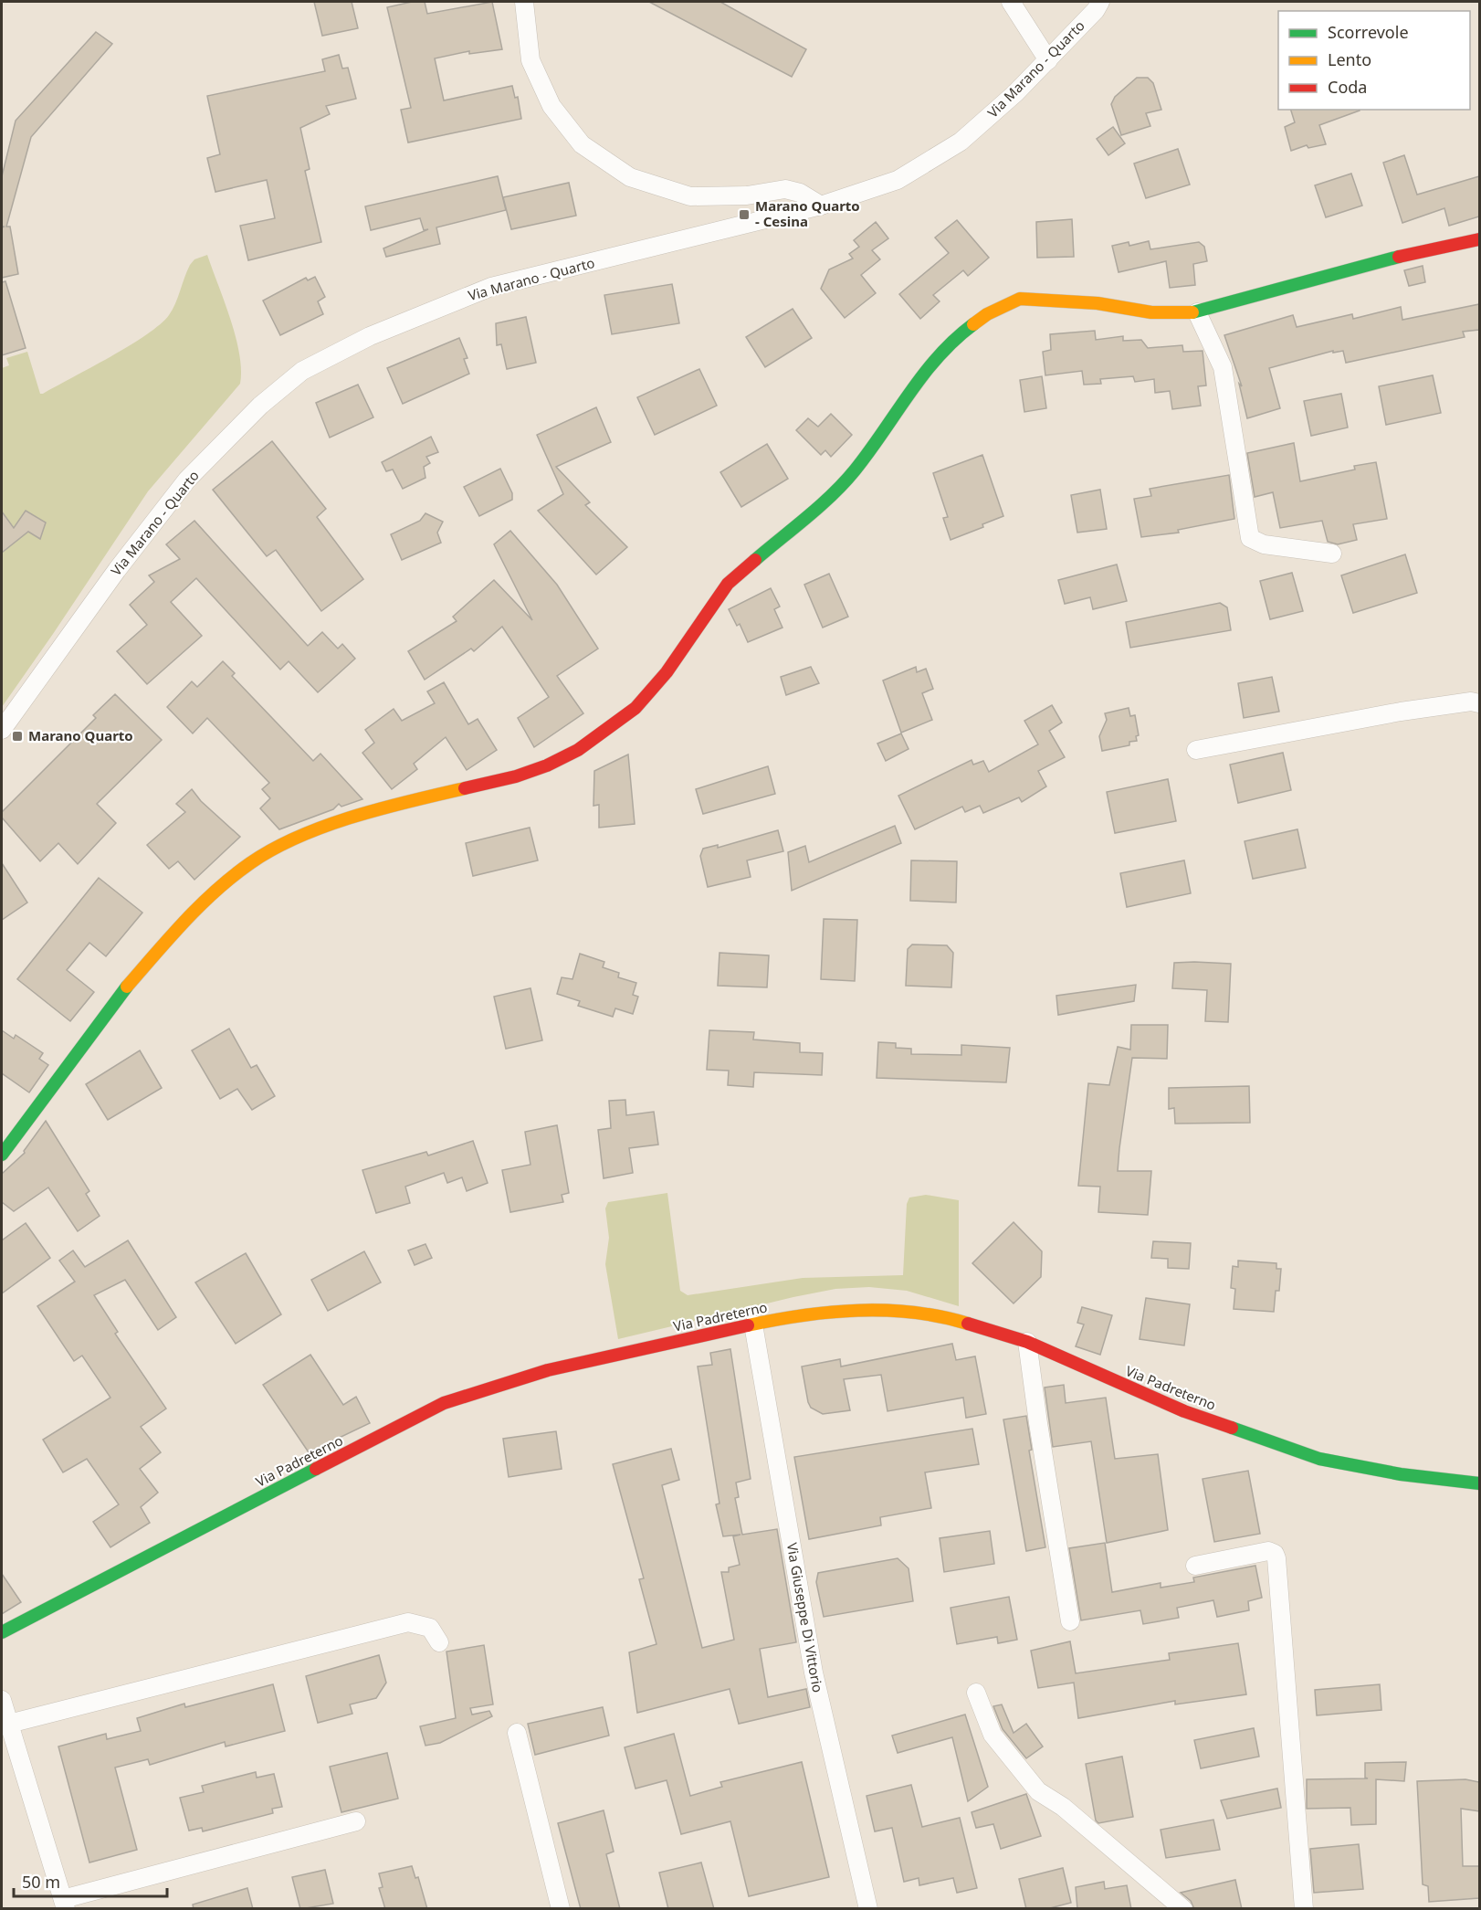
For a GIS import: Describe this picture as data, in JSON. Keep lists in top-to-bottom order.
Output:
{
  "streets": {
    "street": ["Via Marano - Quarto", "Via Padreterno", "Via Giuseppe Di Vittorio"]
  },
  "crossings": [
    ["Via Padreterno", "Via Giuseppe Di Vittorio"]
  ],
  "places": {
    "transit": ["Marano Quarto - Cesina", "Marano Quarto"]
  },
  "legend": ["Scorrevole", "Lento", "Coda"],
  "scale_bar": "50 m"
}
